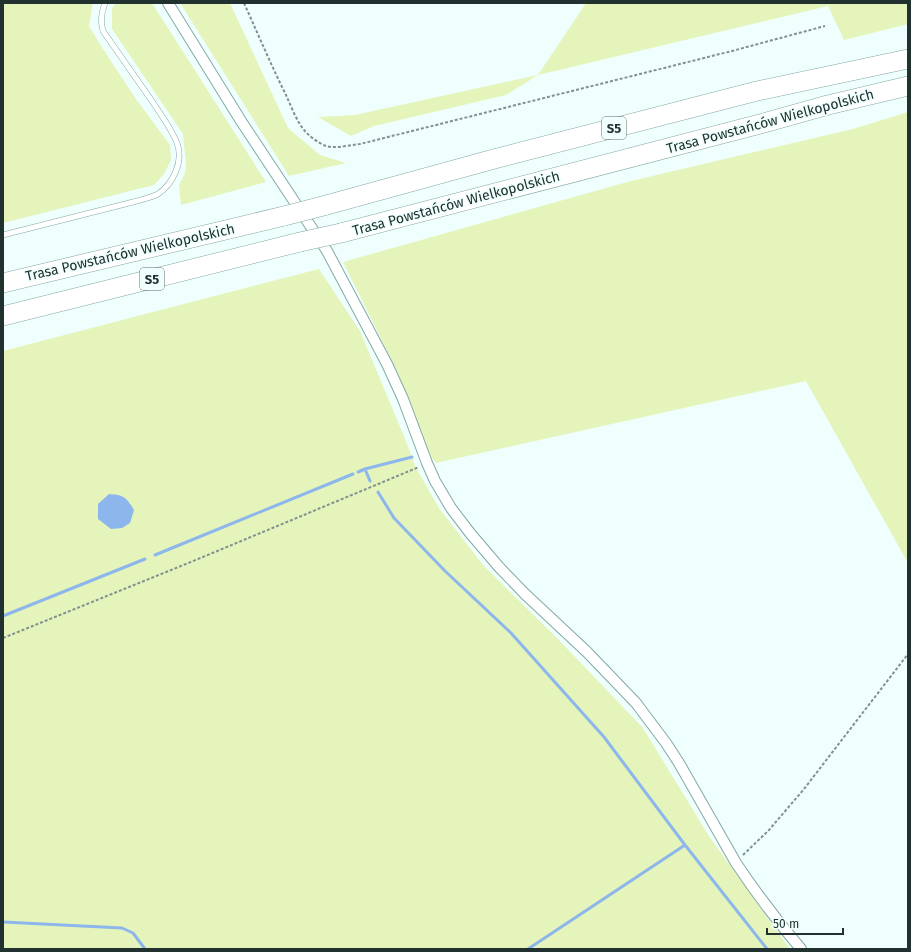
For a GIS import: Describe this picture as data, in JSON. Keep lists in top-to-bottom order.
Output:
{
  "streets": {
    "highway": ["Trasa Powstańców Wielkopolskich", "S5"]
  },
  "scale_bar": "50 m"
}
